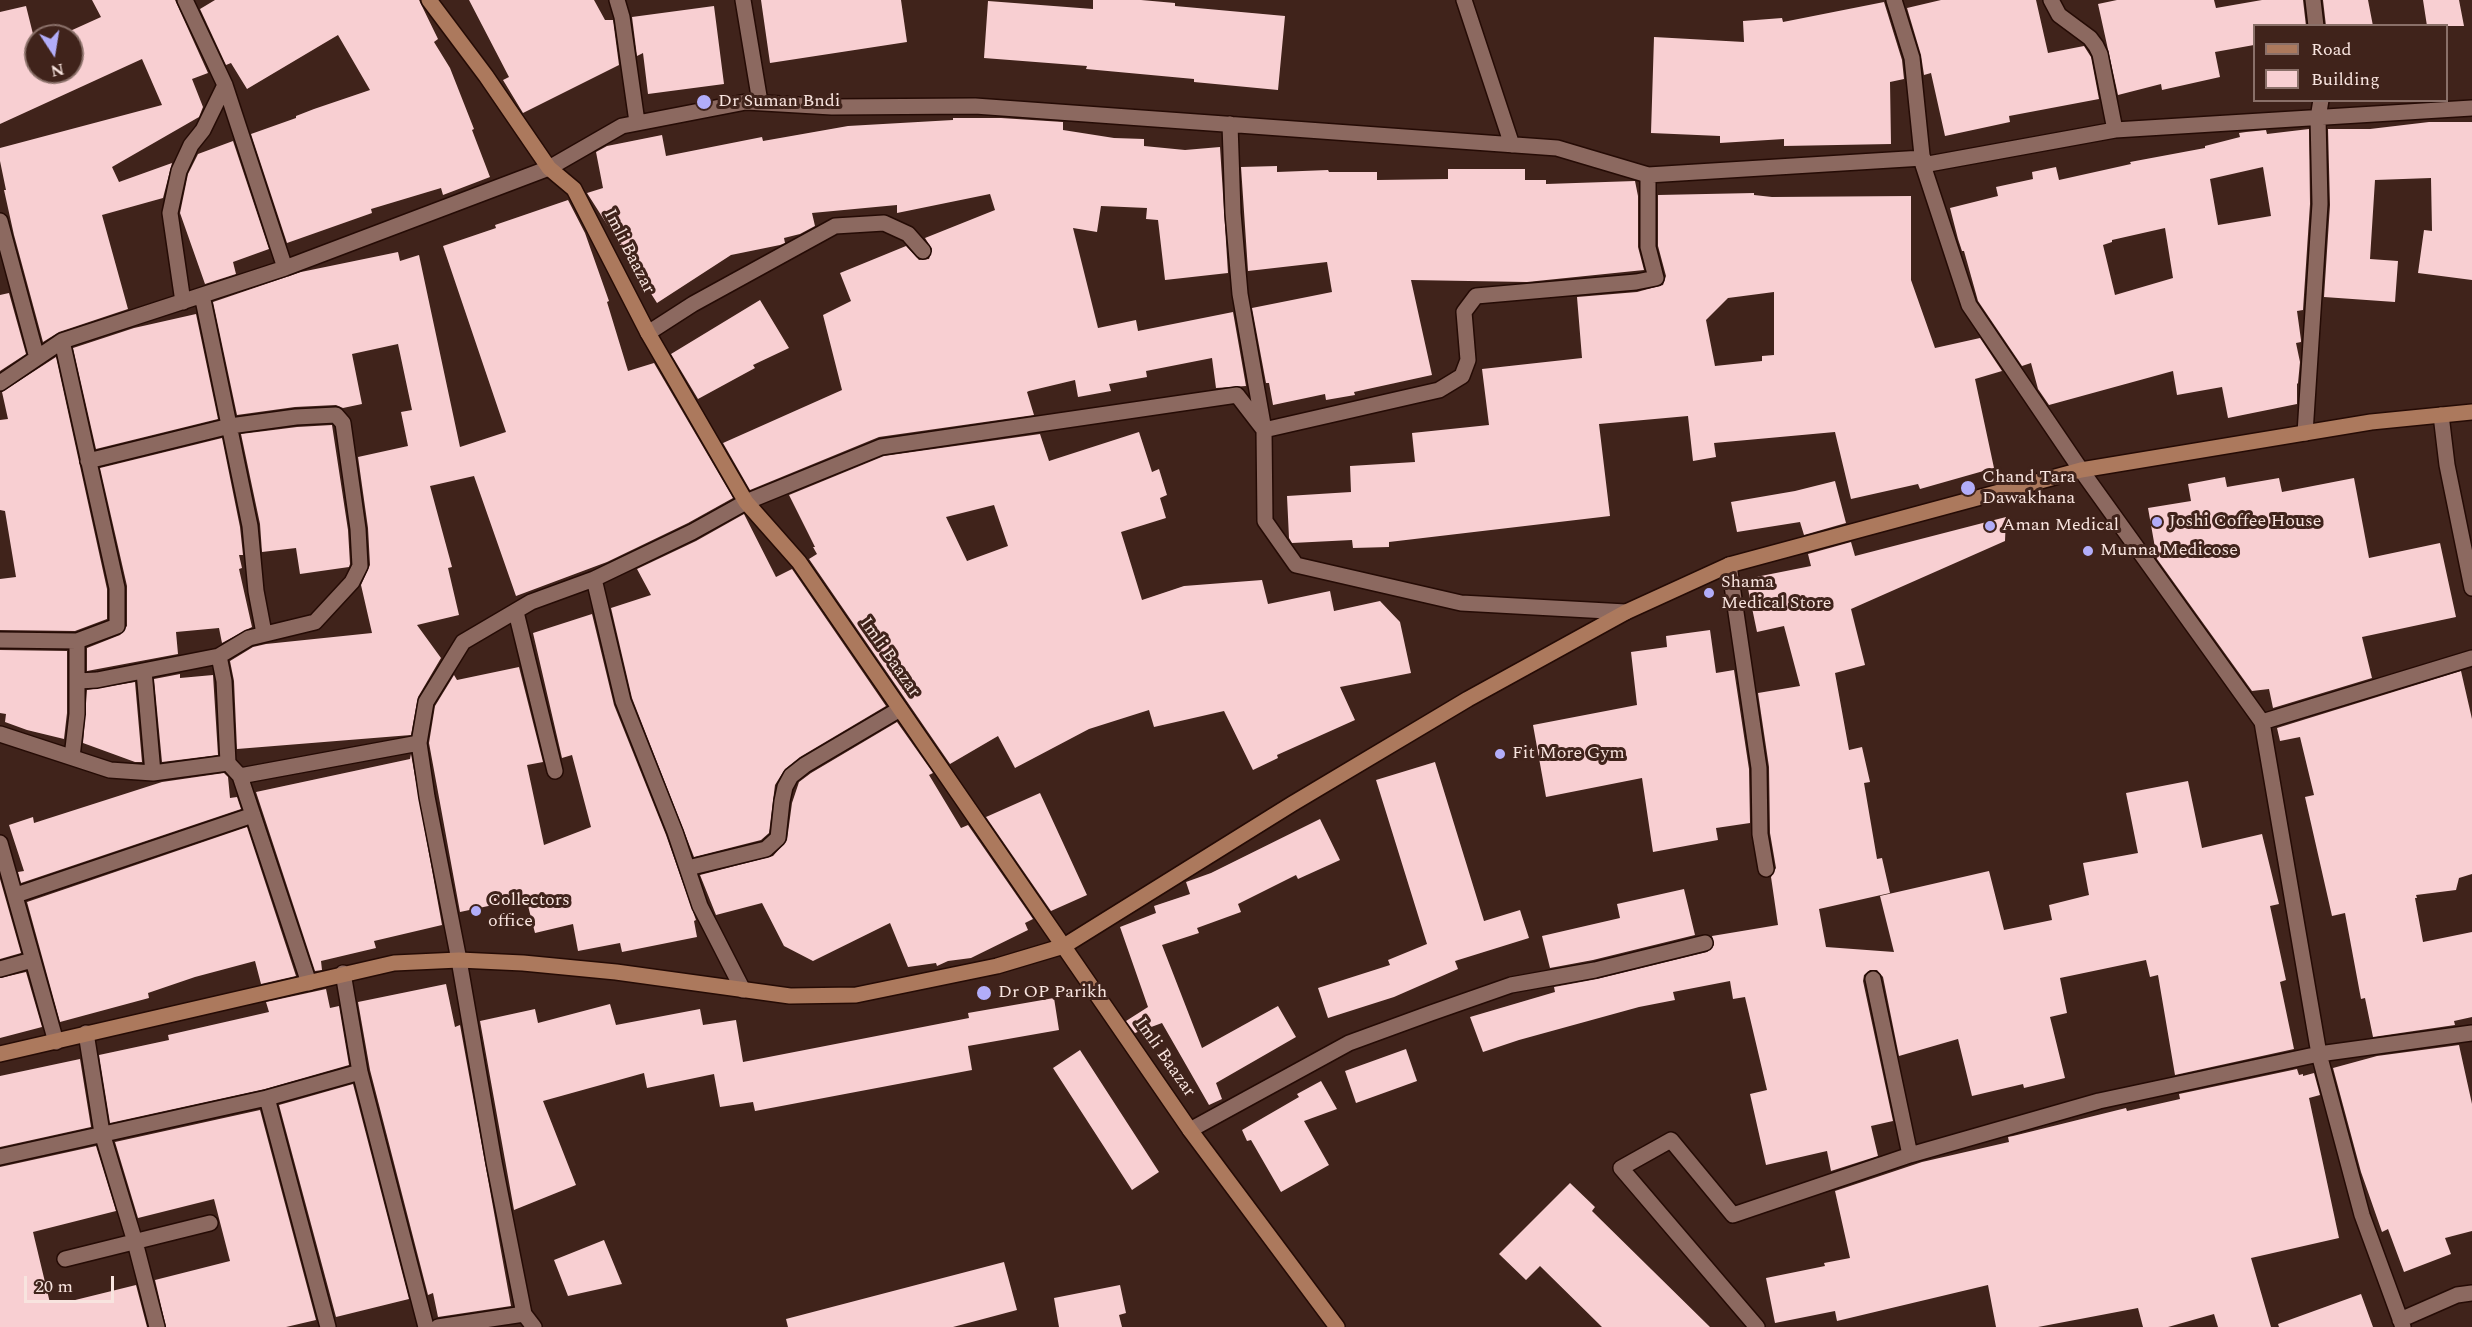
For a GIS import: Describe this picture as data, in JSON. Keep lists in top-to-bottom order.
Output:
{
  "streets": {
    "main road": ["Imli Baazar"]
  },
  "places": [
    "Dr Suman Bndi",
    "Chand Tara Dawakhana",
    "Joshi Coffee House",
    "Aman Medical",
    "Munna Medicose",
    "Shama Medical Store",
    "Fit More Gym",
    "Collectors office",
    "Dr OP Parikh"
  ],
  "legend": ["Road", "Building"],
  "scale_bar": "20 m",
  "north": "bottom"
}
